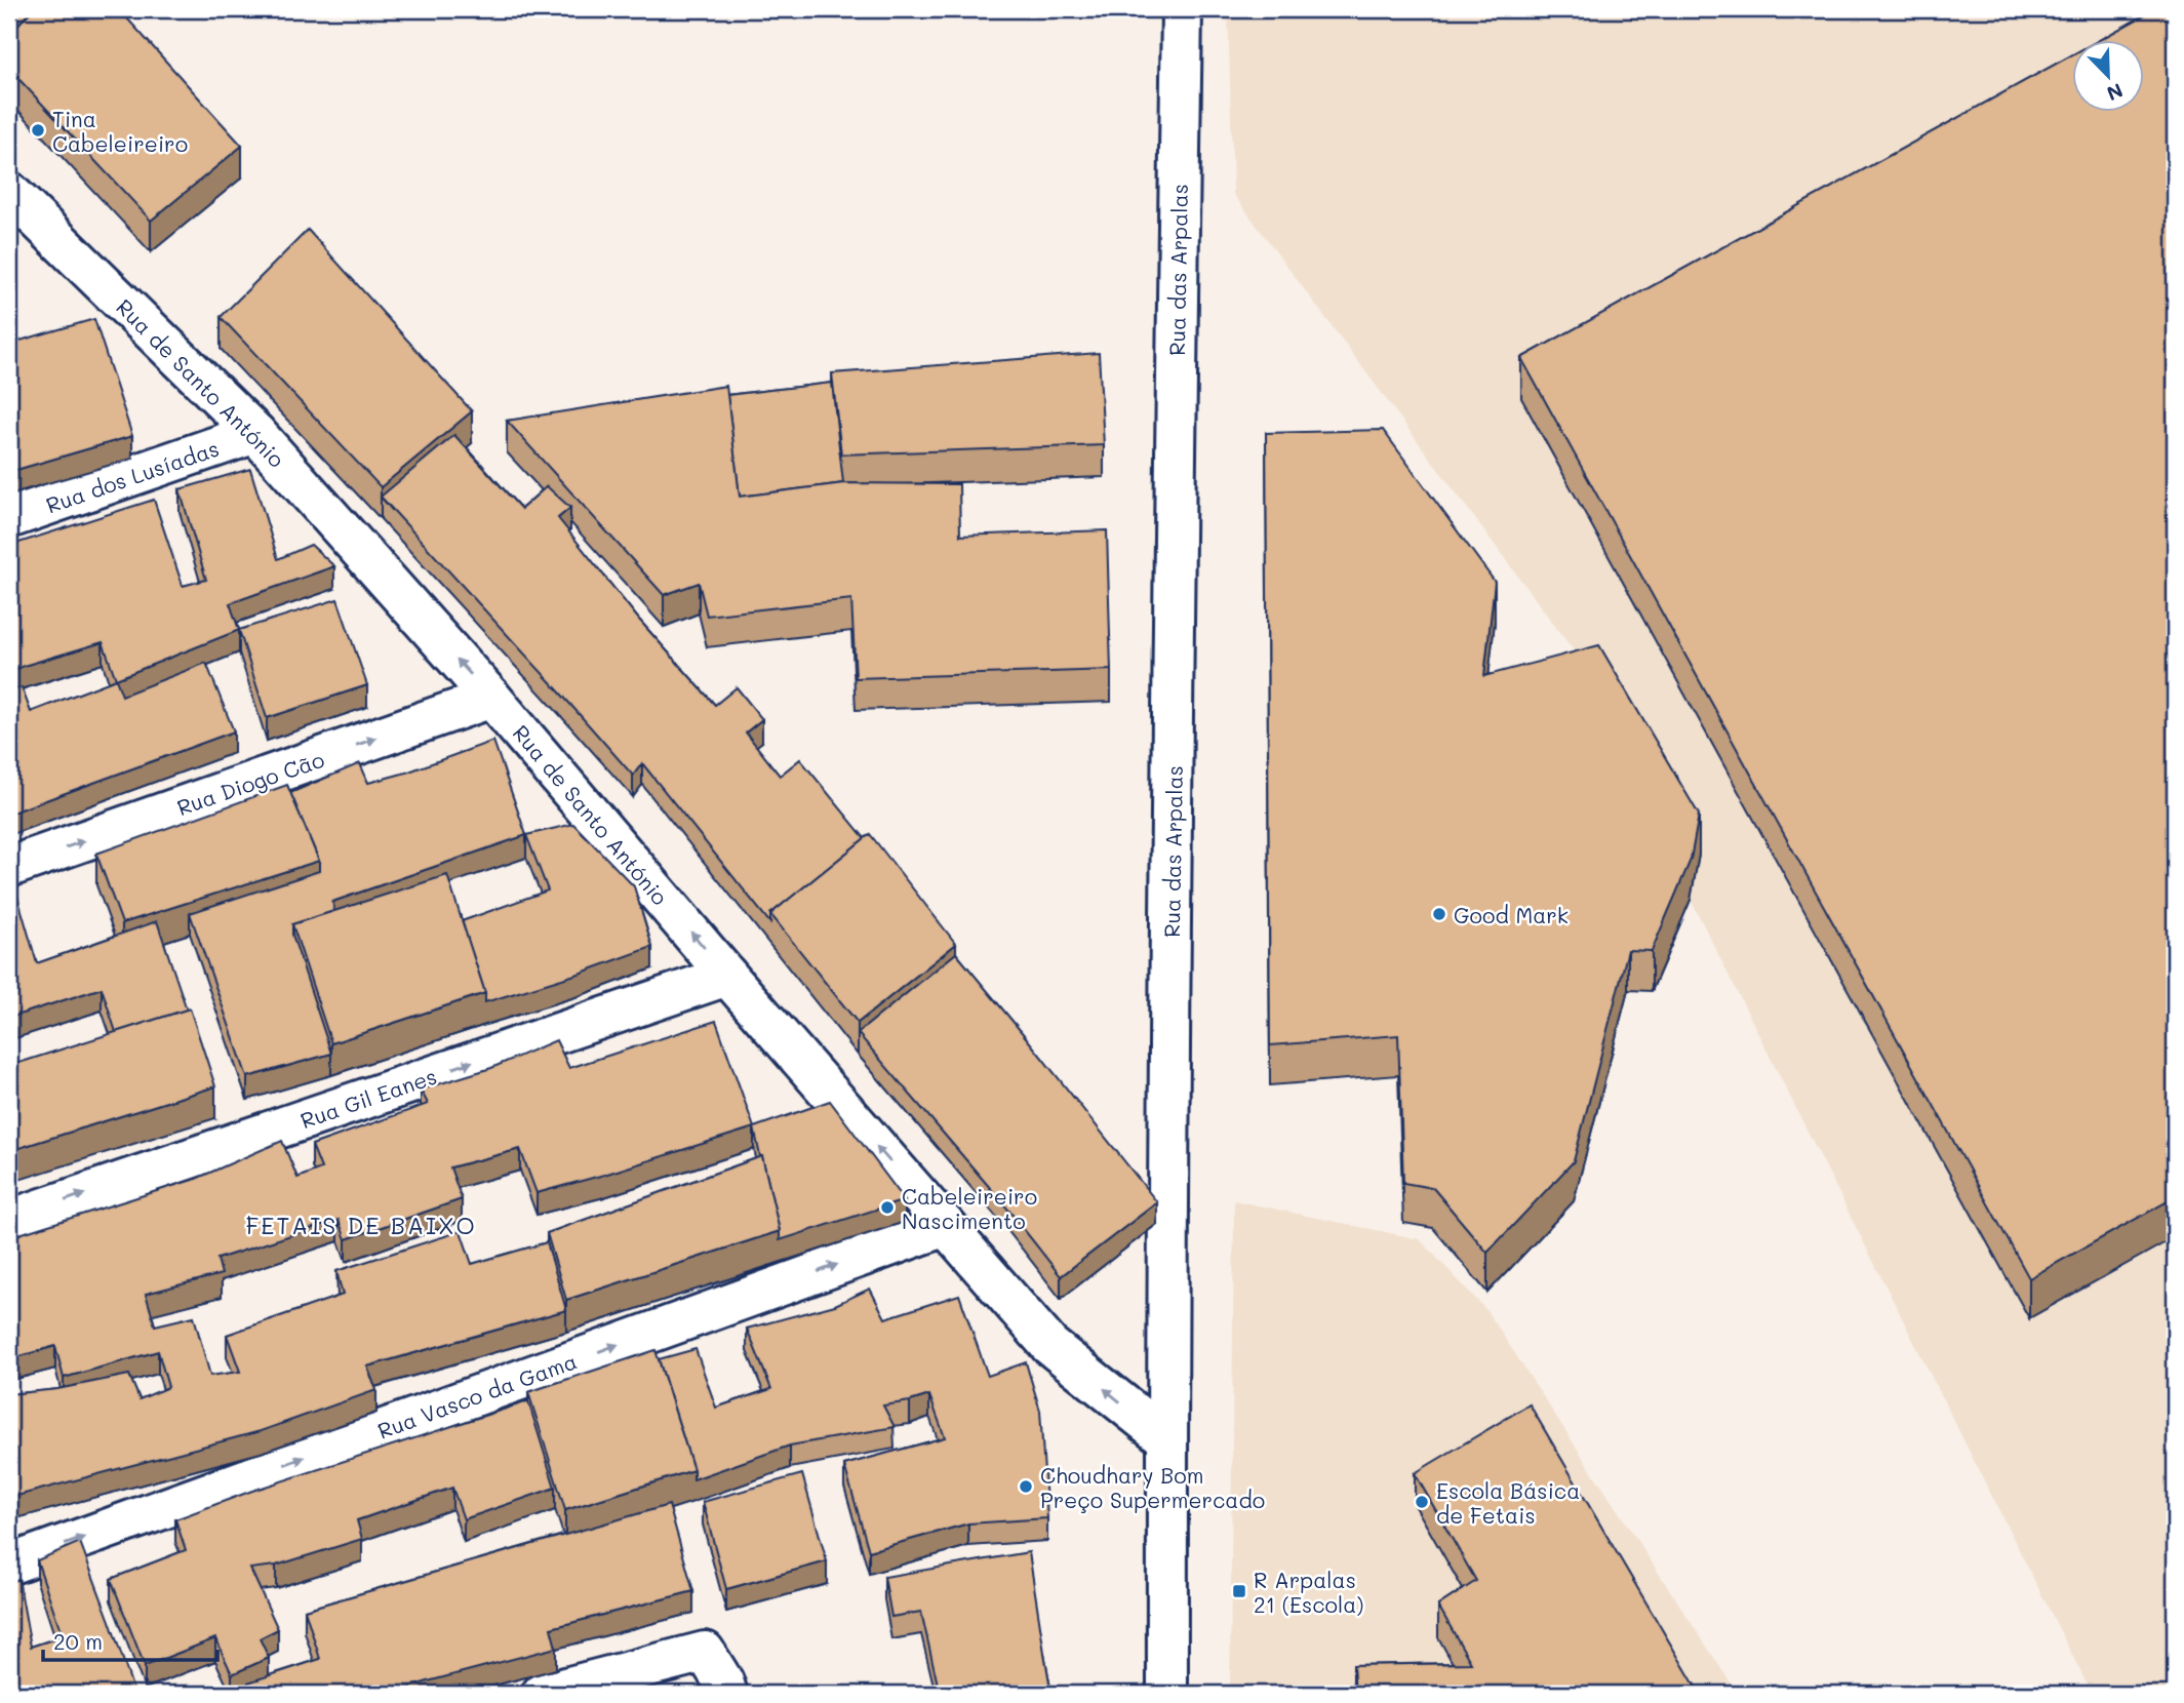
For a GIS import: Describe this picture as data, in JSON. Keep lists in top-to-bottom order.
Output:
{
  "streets": {
    "street": [
      "Rua das Arpalas",
      "Rua de Santo António",
      "Rua dos Lusíadas",
      "Rua Diogo Cão",
      "Rua Gil Eanes",
      "Rua Vasco da Gama"
    ]
  },
  "crossings": [
    ["Rua das Arpalas", "Rua de Santo António"],
    ["Rua de Santo António", "Rua dos Lusíadas"],
    ["Rua de Santo António", "Rua Diogo Cão"],
    ["Rua de Santo António", "Rua Gil Eanes"],
    ["Rua de Santo António", "Rua Vasco da Gama"]
  ],
  "one_way": [
    "Rua de Santo António",
    "Rua Diogo Cão",
    "Rua Gil Eanes",
    "Rua Vasco da Gama"
  ],
  "districts": ["FETAIS DE BAIXO"],
  "places": {
    "other": [
      "Tina Cabeleireiro",
      "Good Mark",
      "Cabeleireiro Nascimento",
      "Choudhary Bom Preço Supermercado",
      "Escola Básica de Fetais"
    ],
    "transit": ["R Arpalas 21 (Escola)"]
  },
  "scale_bar": "20 m",
  "north": "bottom right"
}
